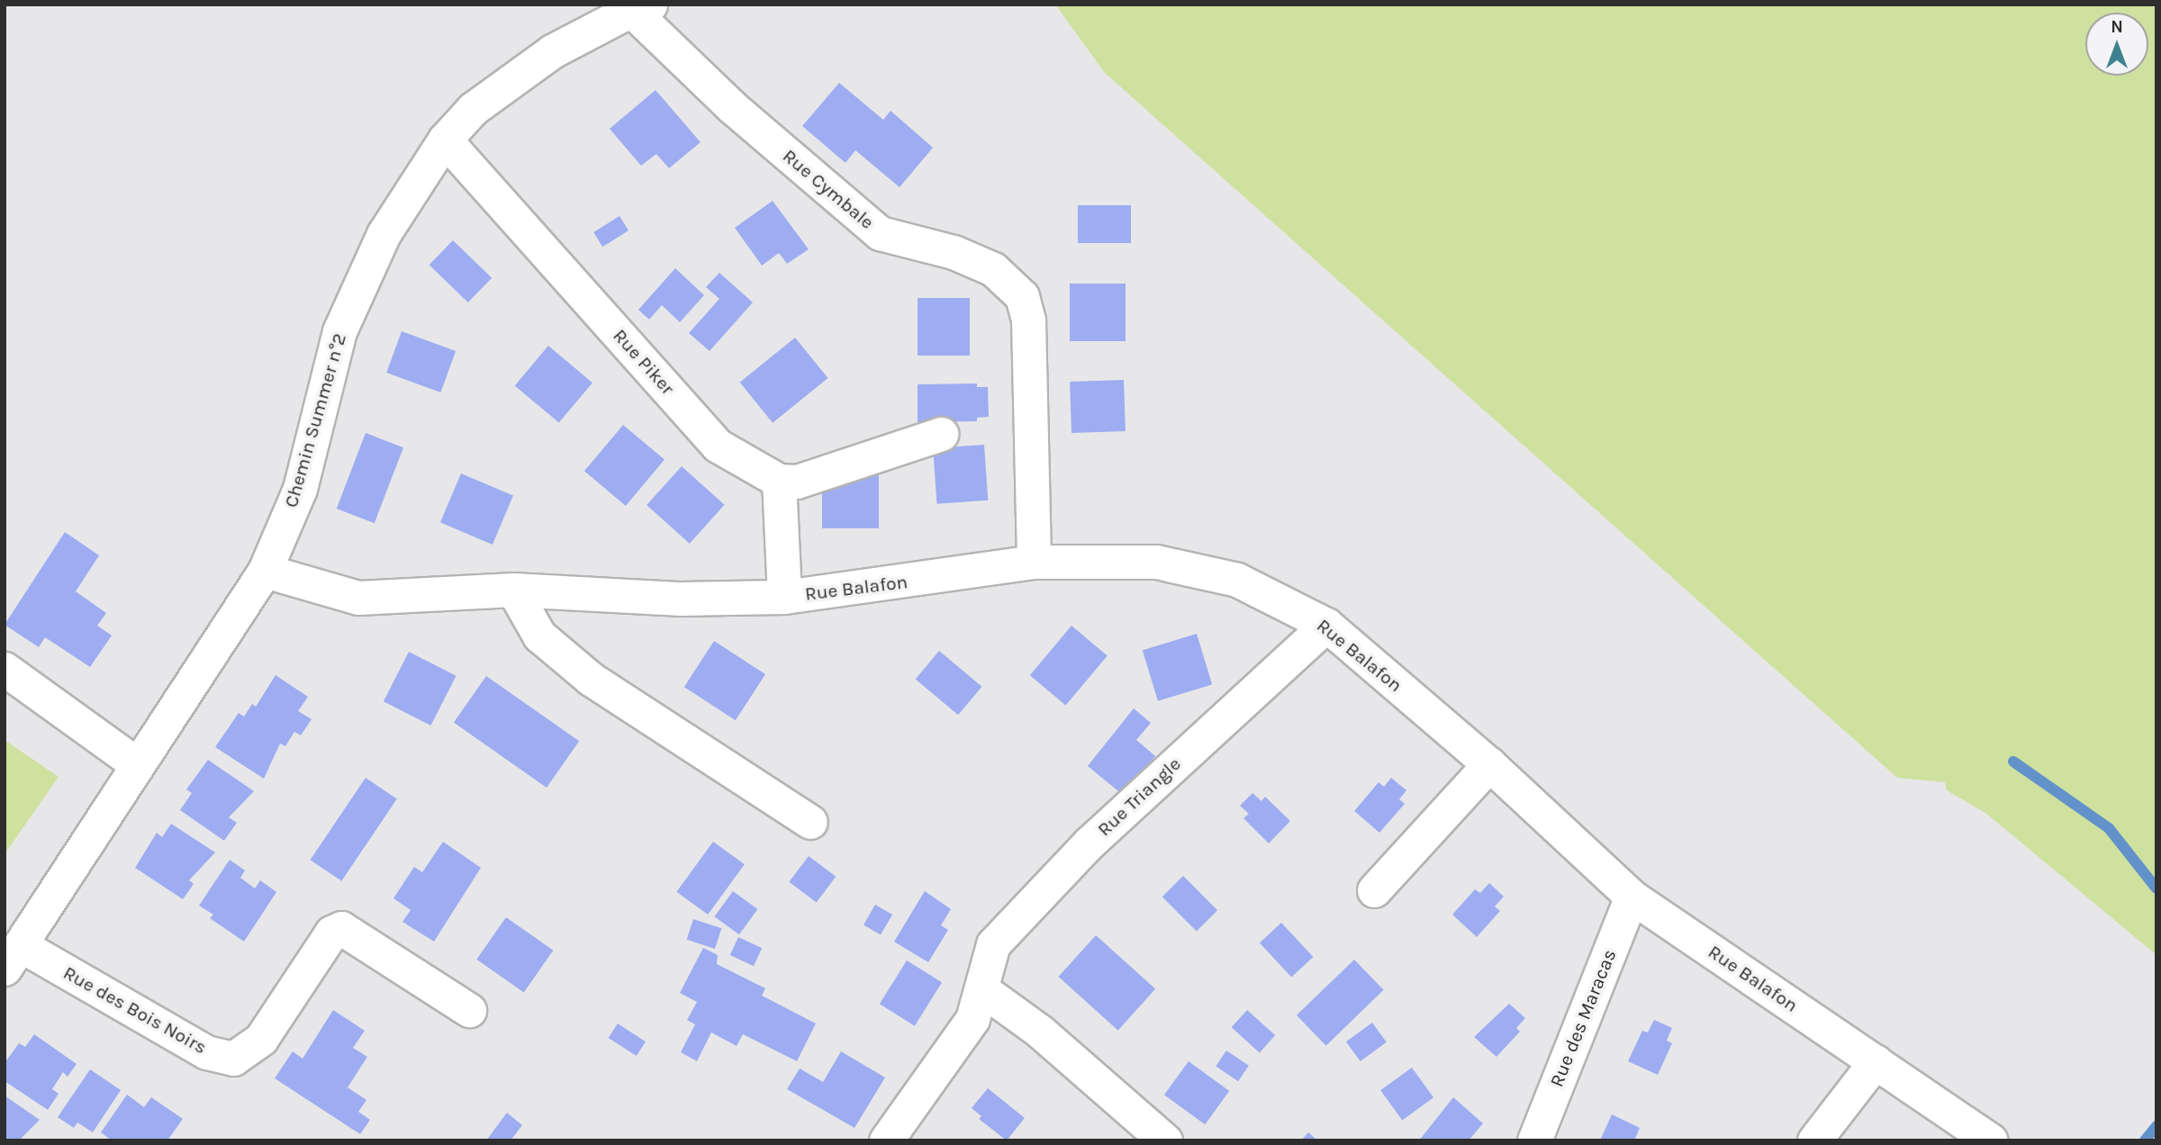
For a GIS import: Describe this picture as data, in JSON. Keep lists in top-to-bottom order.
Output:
{
  "streets": {
    "street": [
      "Rue Cymbale",
      "Rue Piker",
      "Chemin Summer n°2",
      "Rue Balafon",
      "Rue Triangle",
      "Rue des Bois Noirs",
      "Rue des Maracas"
    ]
  },
  "crossings": [
    ["Rue Cymbale", "Chemin Summer n°2"],
    ["Rue Cymbale", "Rue Balafon"],
    ["Rue Piker", "Chemin Summer n°2"],
    ["Chemin Summer n°2", "Rue Balafon"],
    ["Chemin Summer n°2", "Rue des Bois Noirs"],
    ["Rue Balafon", "Rue Triangle"],
    ["Rue Balafon", "Rue des Maracas"]
  ],
  "north": "top"
}
